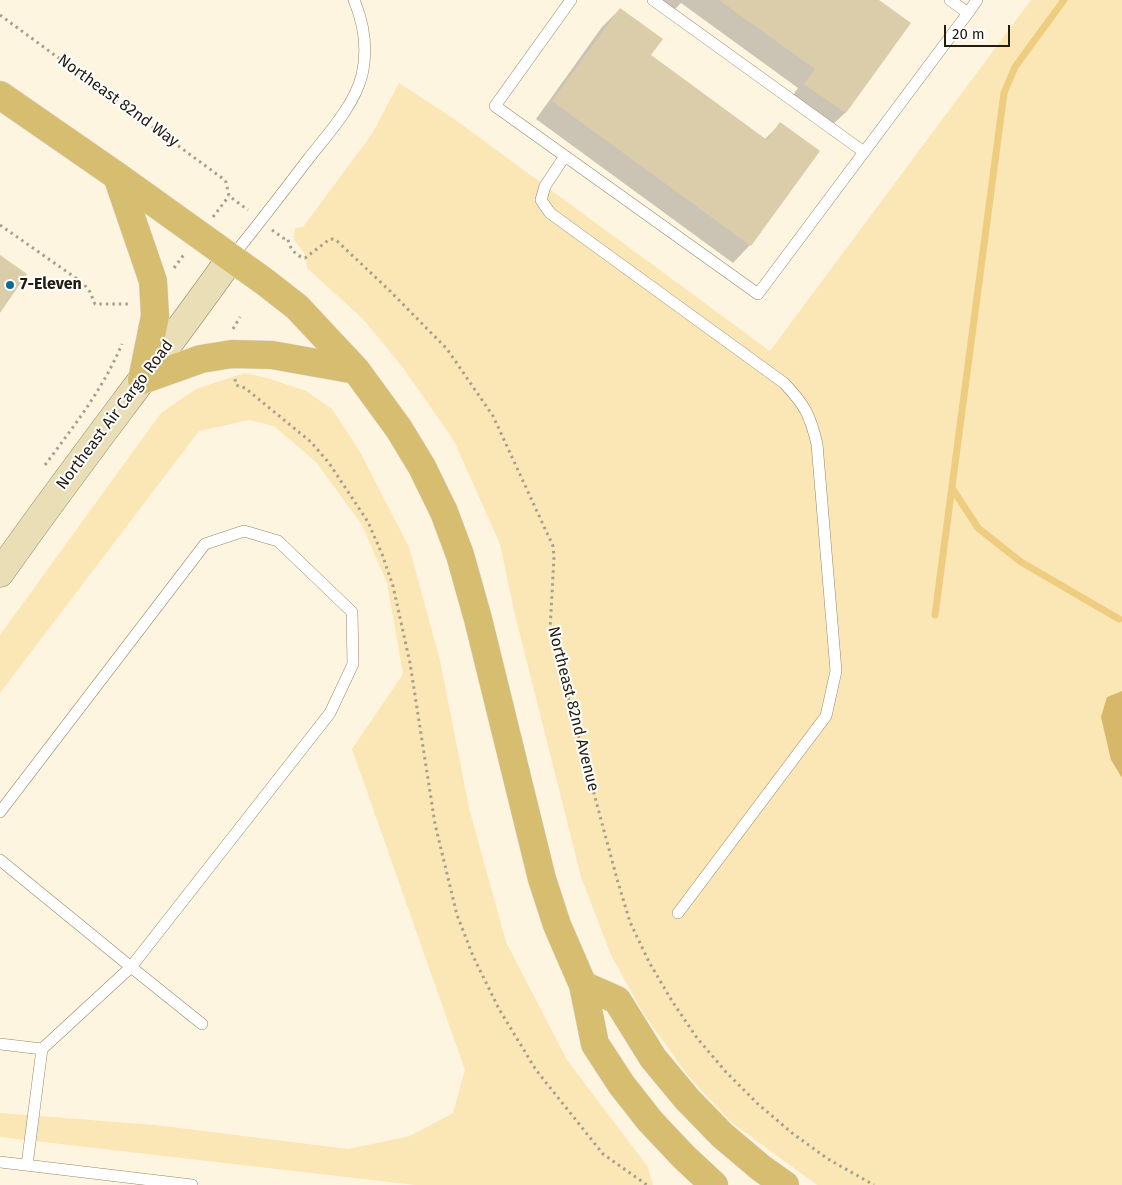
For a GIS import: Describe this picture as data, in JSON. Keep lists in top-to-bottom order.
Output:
{
  "streets": {
    "street": ["Northeast Air Cargo Road"],
    "path": ["Northeast 82nd Way", "Northeast 82nd Avenue"]
  },
  "places": ["7-Eleven"],
  "scale_bar": "20 m"
}
